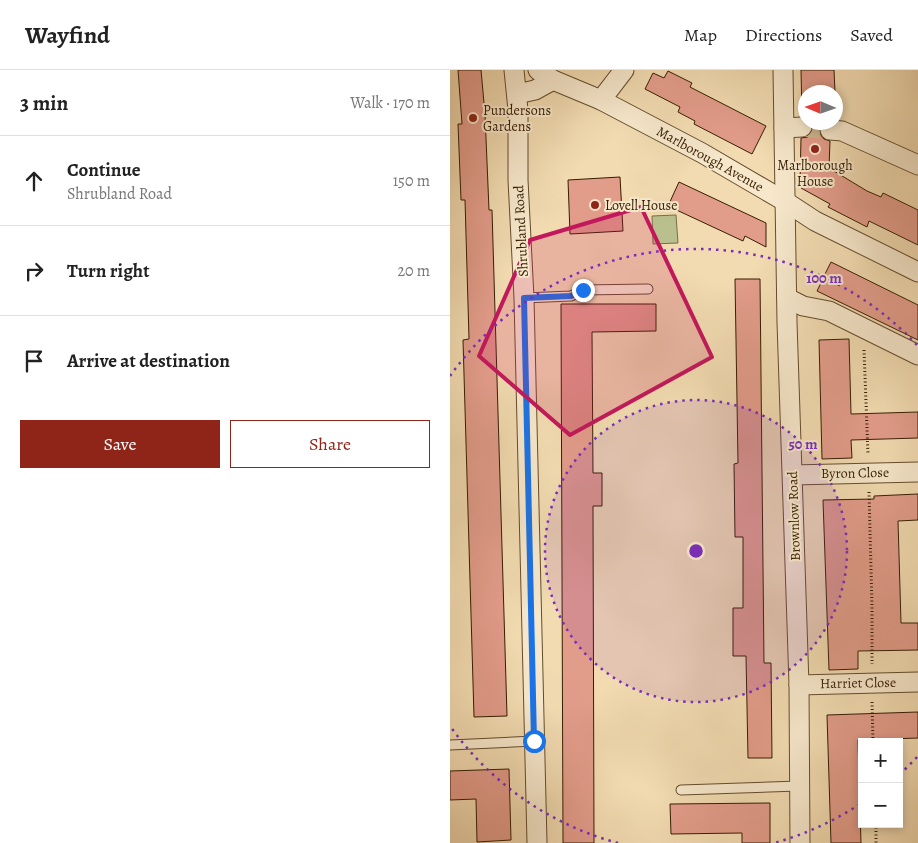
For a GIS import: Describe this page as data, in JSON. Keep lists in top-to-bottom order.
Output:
{
  "streets": {
    "street": [
      "Marlborough Avenue",
      "Shrubland Road",
      "Byron Close",
      "Brownlow Road",
      "Harriet Close"
    ]
  },
  "crossings": [
    ["Marlborough Avenue", "Shrubland Road"],
    ["Marlborough Avenue", "Brownlow Road"],
    ["Byron Close", "Brownlow Road"],
    ["Brownlow Road", "Harriet Close"]
  ],
  "places": ["Pundersons Gardens", "Marlborough House", "Lovell House"],
  "north": "left",
  "page": {
    "header": "Wayfind",
    "nav": ["Map", "Directions", "Saved"],
    "heading": ["3 min", "Walk · 170 m"],
    "list": [
      ["Continue", "Shrubland Road", "150 m"],
      ["Turn right", "20 m"],
      "Arrive at destination"
    ],
    "buttons": ["Save", "Share"],
    "map_buttons": ["+", "−"]
  },
  "rings": ["100 m", "50 m"]
}
